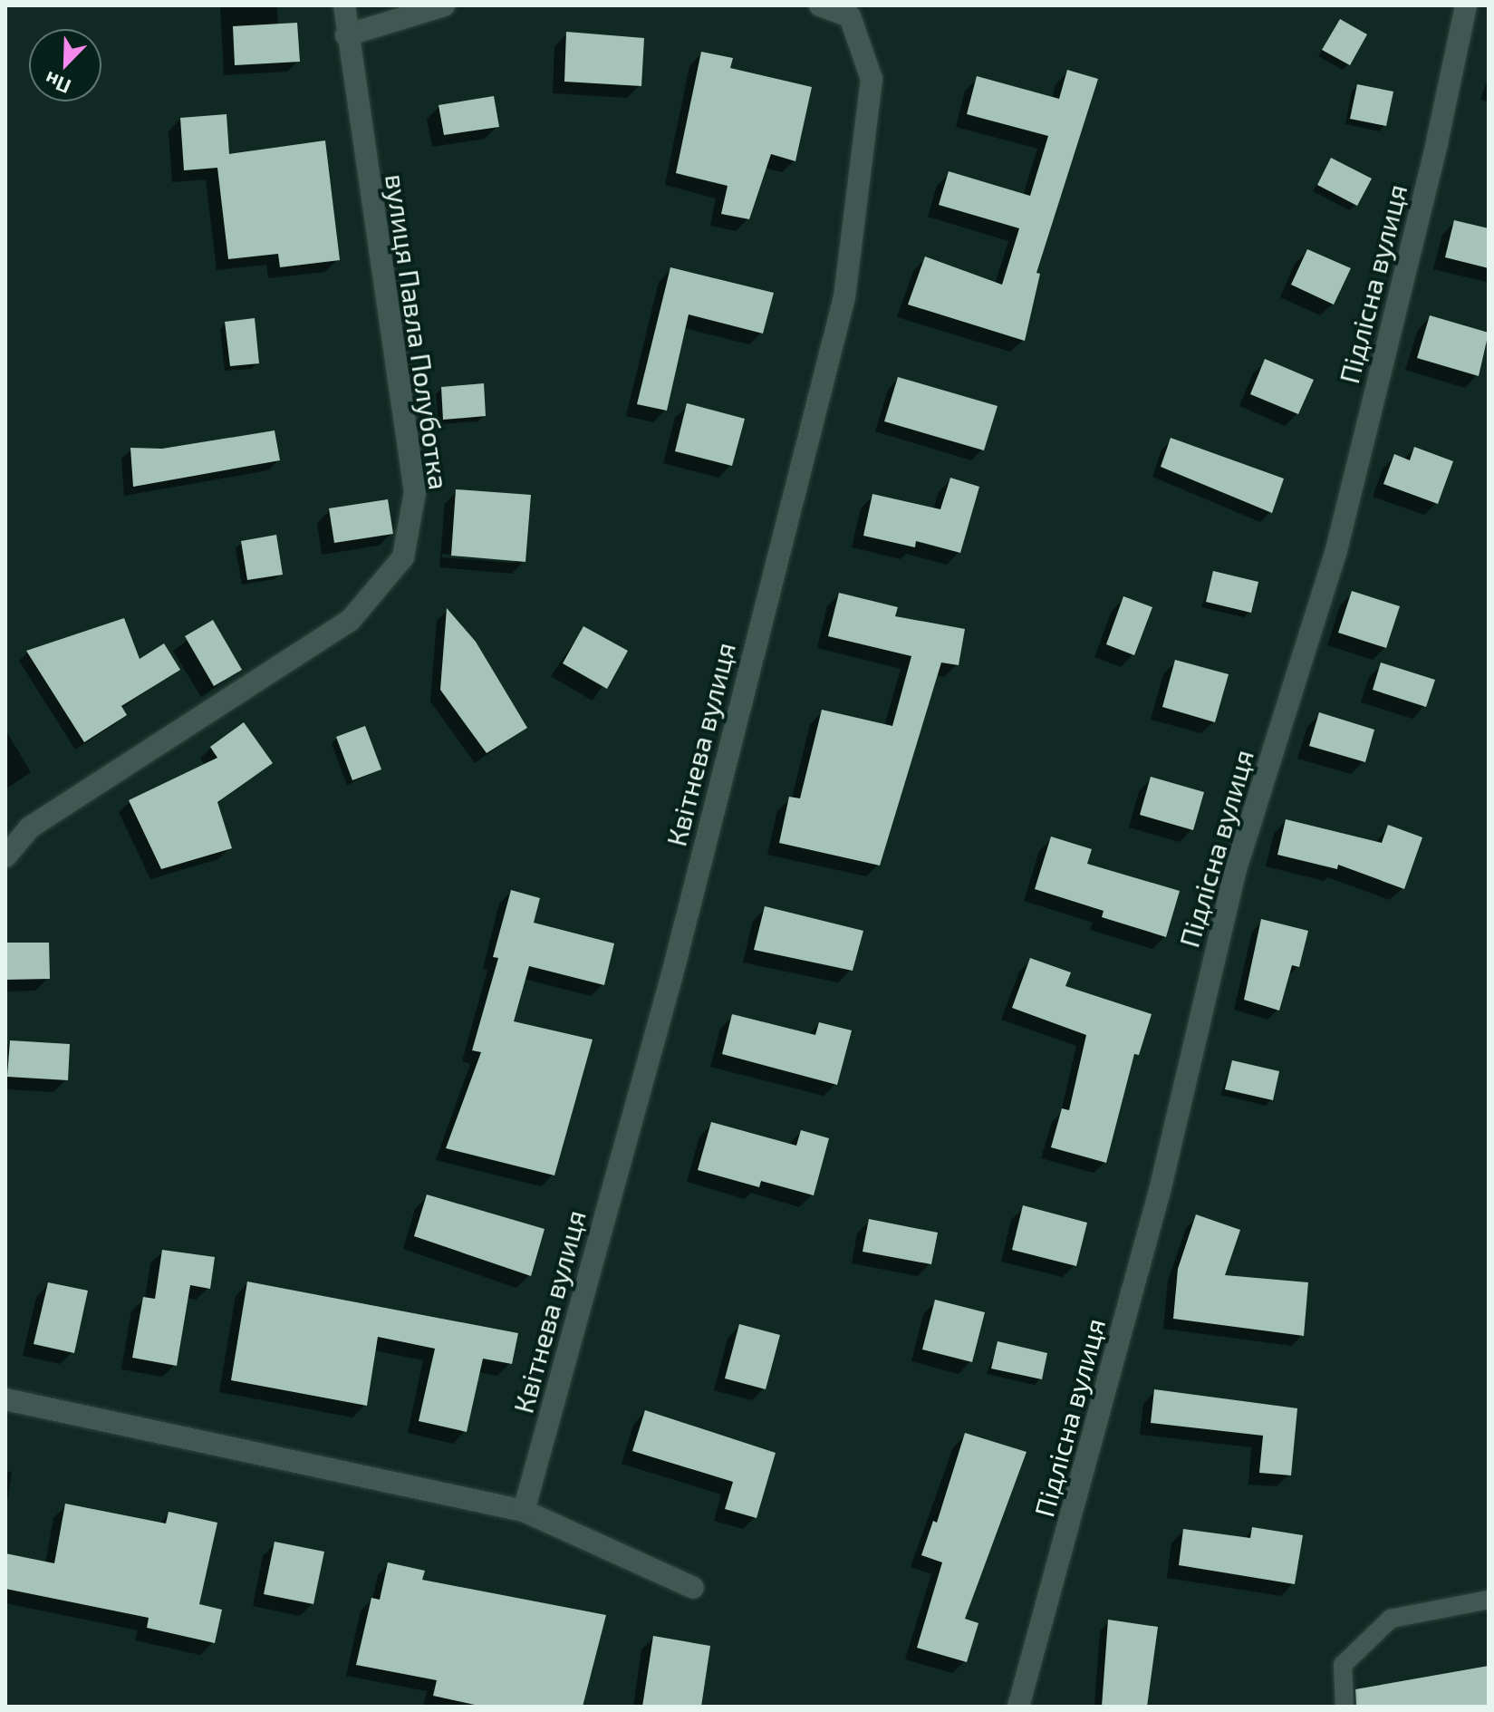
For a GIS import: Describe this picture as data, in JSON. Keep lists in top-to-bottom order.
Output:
{
  "streets": {
    "street": ["Підлісна вулиця", "вулиця Павла Полуботка", "Квітнева вулиця"]
  },
  "north": "bottom left"
}
